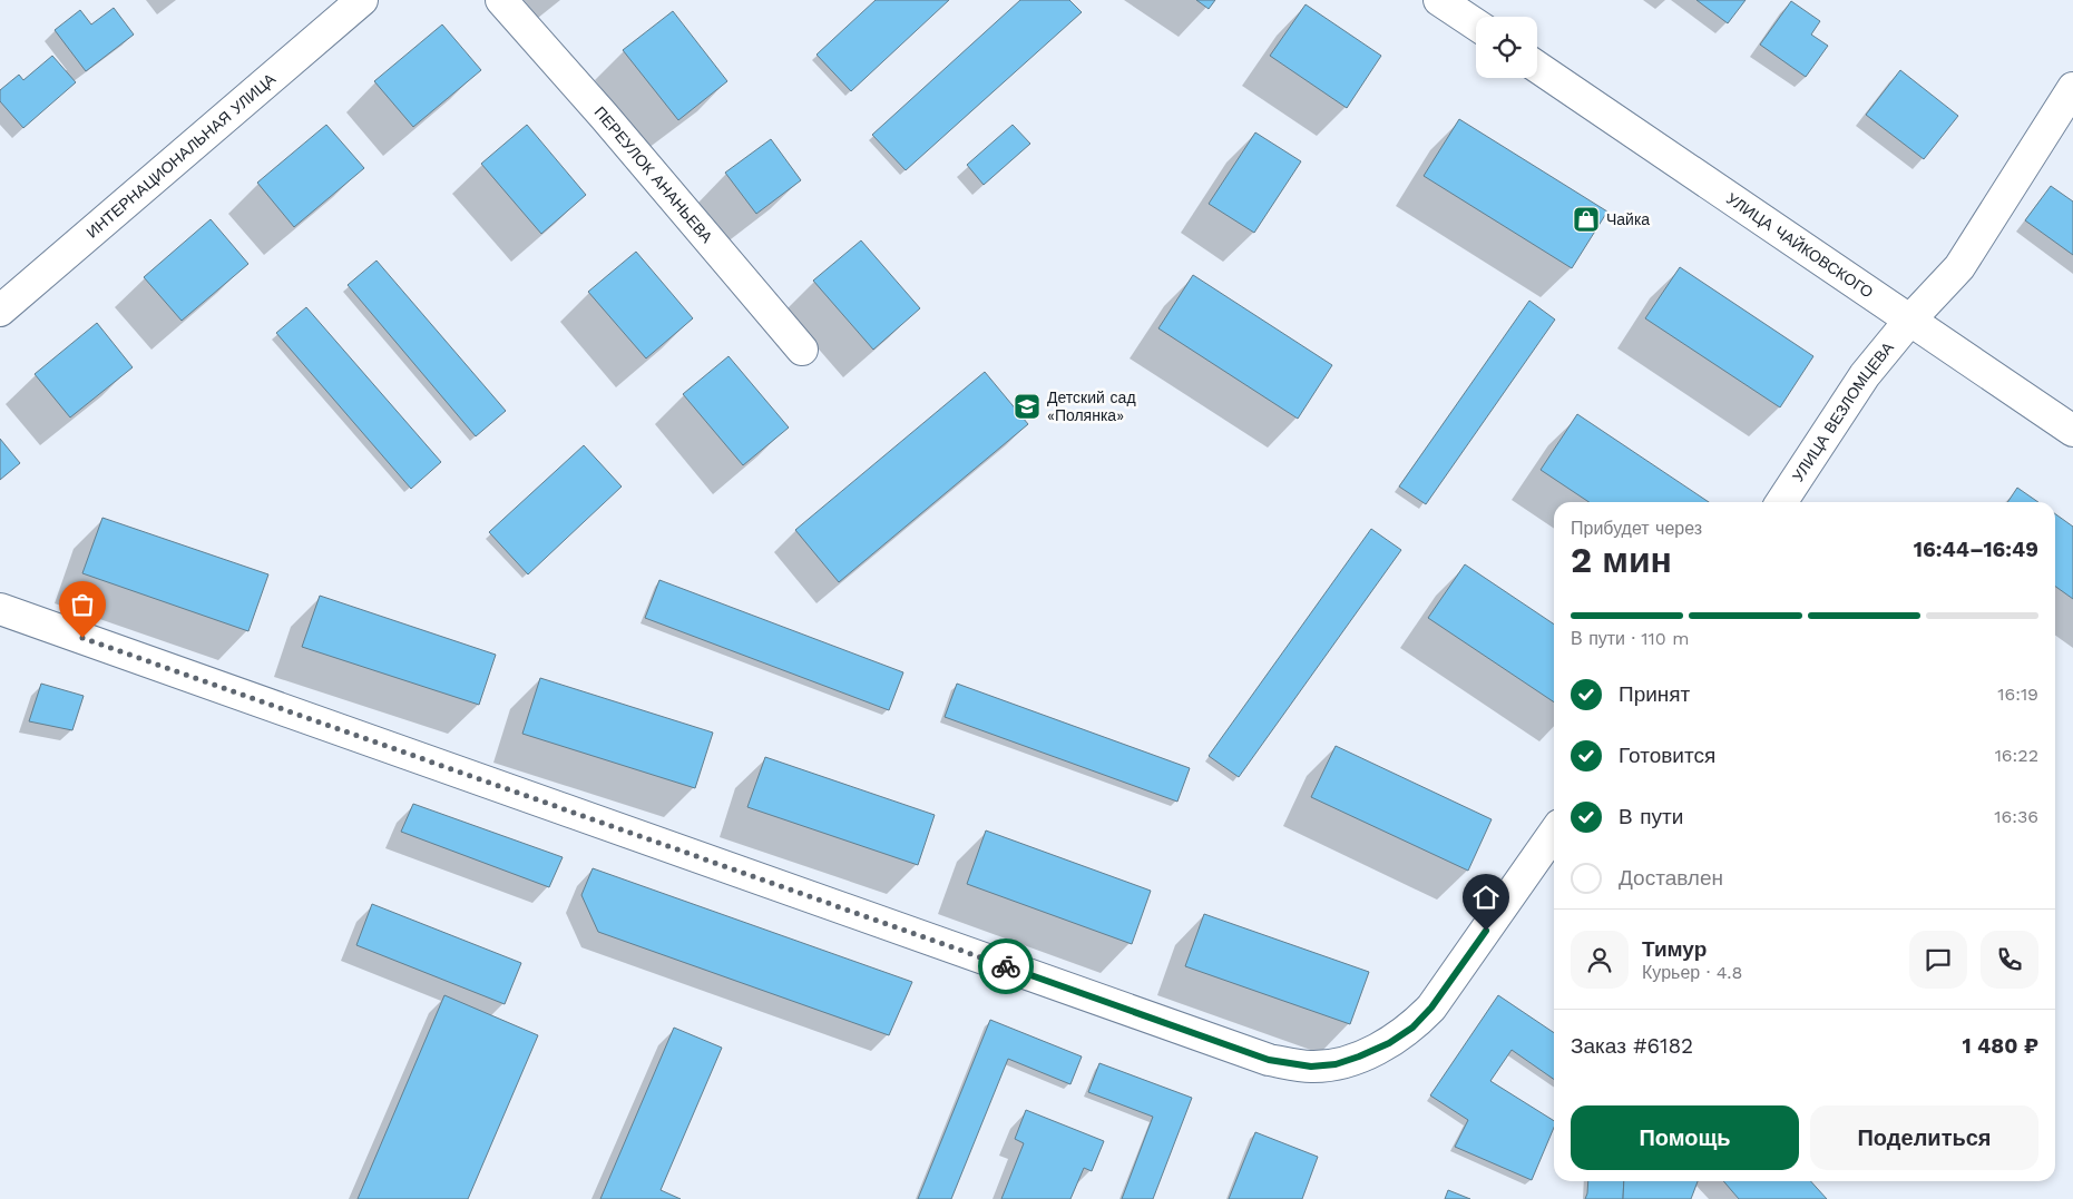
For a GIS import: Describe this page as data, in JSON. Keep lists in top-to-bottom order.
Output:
{
  "streets": {
    "street": [
      "ИНТЕРНАЦИОНАЛЬНАЯ УЛИЦА",
      "ПЕРЕУЛОК АНАНЬЕВА",
      "УЛИЦА ЧАЙКОВСКОГО",
      "УЛИЦА ВЕЗЛОМЦЕВА"
    ]
  },
  "crossings": [
    ["УЛИЦА ЧАЙКОВСКОГО", "УЛИЦА ВЕЗЛОМЦЕВА"]
  ],
  "places": {
    "shop": ["Чайка"],
    "school or university": ["Детский сад «Полянка»"]
  },
  "page": {
    "heading": ["2 мин", "Прибудет через", "16:44–16:49"],
    "panel": [
      "Тимур",
      "Курьер · 4.8",
      "Заказ #6182",
      "1 480 ₽"
    ],
    "bar": "В пути · 110 m",
    "list": [
      ["Принят", "16:19"],
      ["Готовится", "16:22"],
      ["В пути", "16:36"],
      "Доставлен"
    ],
    "buttons": ["Помощь", "Поделиться"]
  }
}
